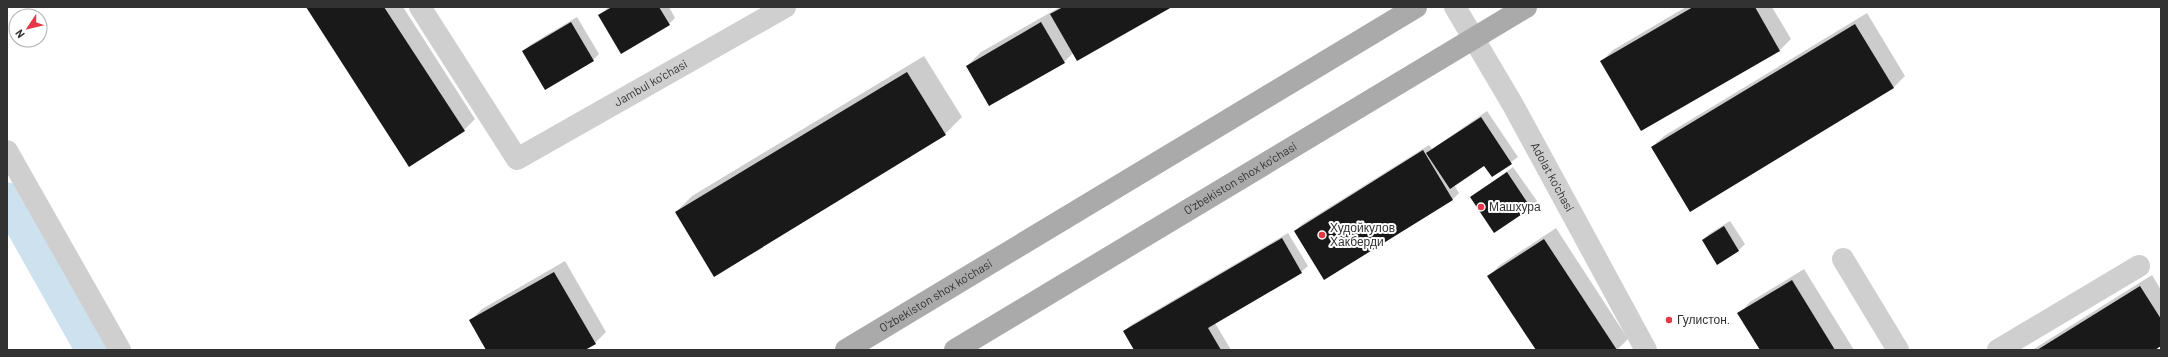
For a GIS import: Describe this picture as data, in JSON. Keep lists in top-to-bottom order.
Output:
{
  "streets": {
    "main road": ["O'zbekiston shox ko'chasi"],
    "street": ["Jambul ko'chasi", "Adolat ko'chasi"]
  },
  "crossings": [
    ["Adolat ko'chasi", "O'zbekiston shox ko'chasi"]
  ],
  "places": ["Машхура", "Худойкулов Хакберди", "Гулистон."],
  "north": "bottom left"
}
